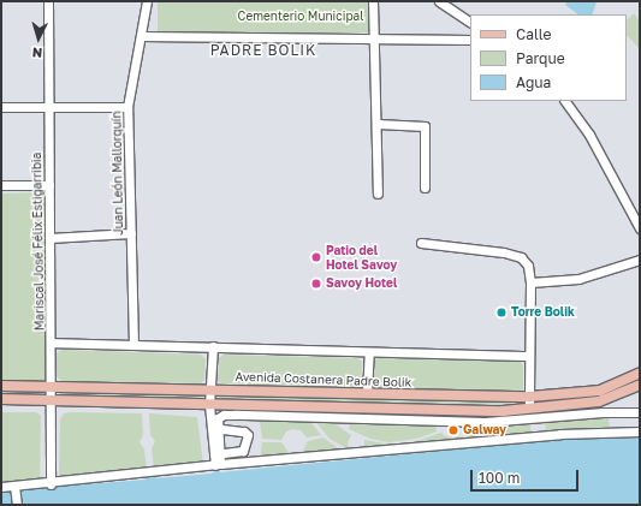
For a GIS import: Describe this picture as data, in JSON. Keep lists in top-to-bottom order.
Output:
{
  "streets": {
    "main road": ["Avenida Costanera Padre Bolik"],
    "street": ["Juan León Mallorquín", "Mariscal José Félix Estigarribia"]
  },
  "crossings": [
    ["Mariscal José Félix Estigarribia", "Avenida Costanera Padre Bolik"]
  ],
  "districts": ["PADRE BOLIK"],
  "parks": ["Cementerio Municipal"],
  "places": [
    "Patio del Hotel Savoy",
    "Savoy Hotel",
    "Torre Bolik",
    "Galway"
  ],
  "legend": ["Calle", "Parque", "Agua"],
  "scale_bar": "100 m",
  "north": "bottom"
}
